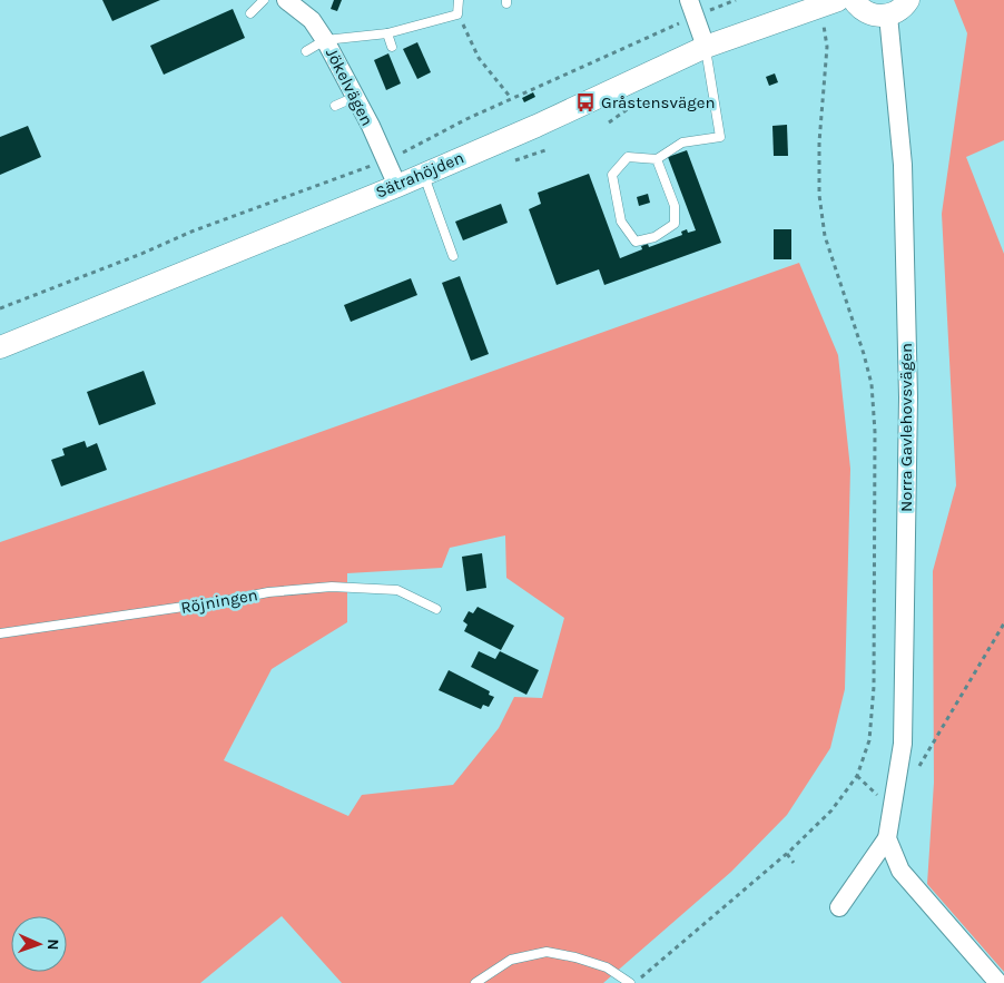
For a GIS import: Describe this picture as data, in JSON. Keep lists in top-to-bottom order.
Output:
{
  "streets": {
    "street": ["Jökelvägen", "Sätrahöjden", "Norra Gavlehovsvägen"],
    "lane": ["Röjningen"]
  },
  "crossings": [
    ["Jökelvägen", "Sätrahöjden"]
  ],
  "places": {
    "bus stop": ["Gråstensvägen"]
  },
  "north": "right"
}
